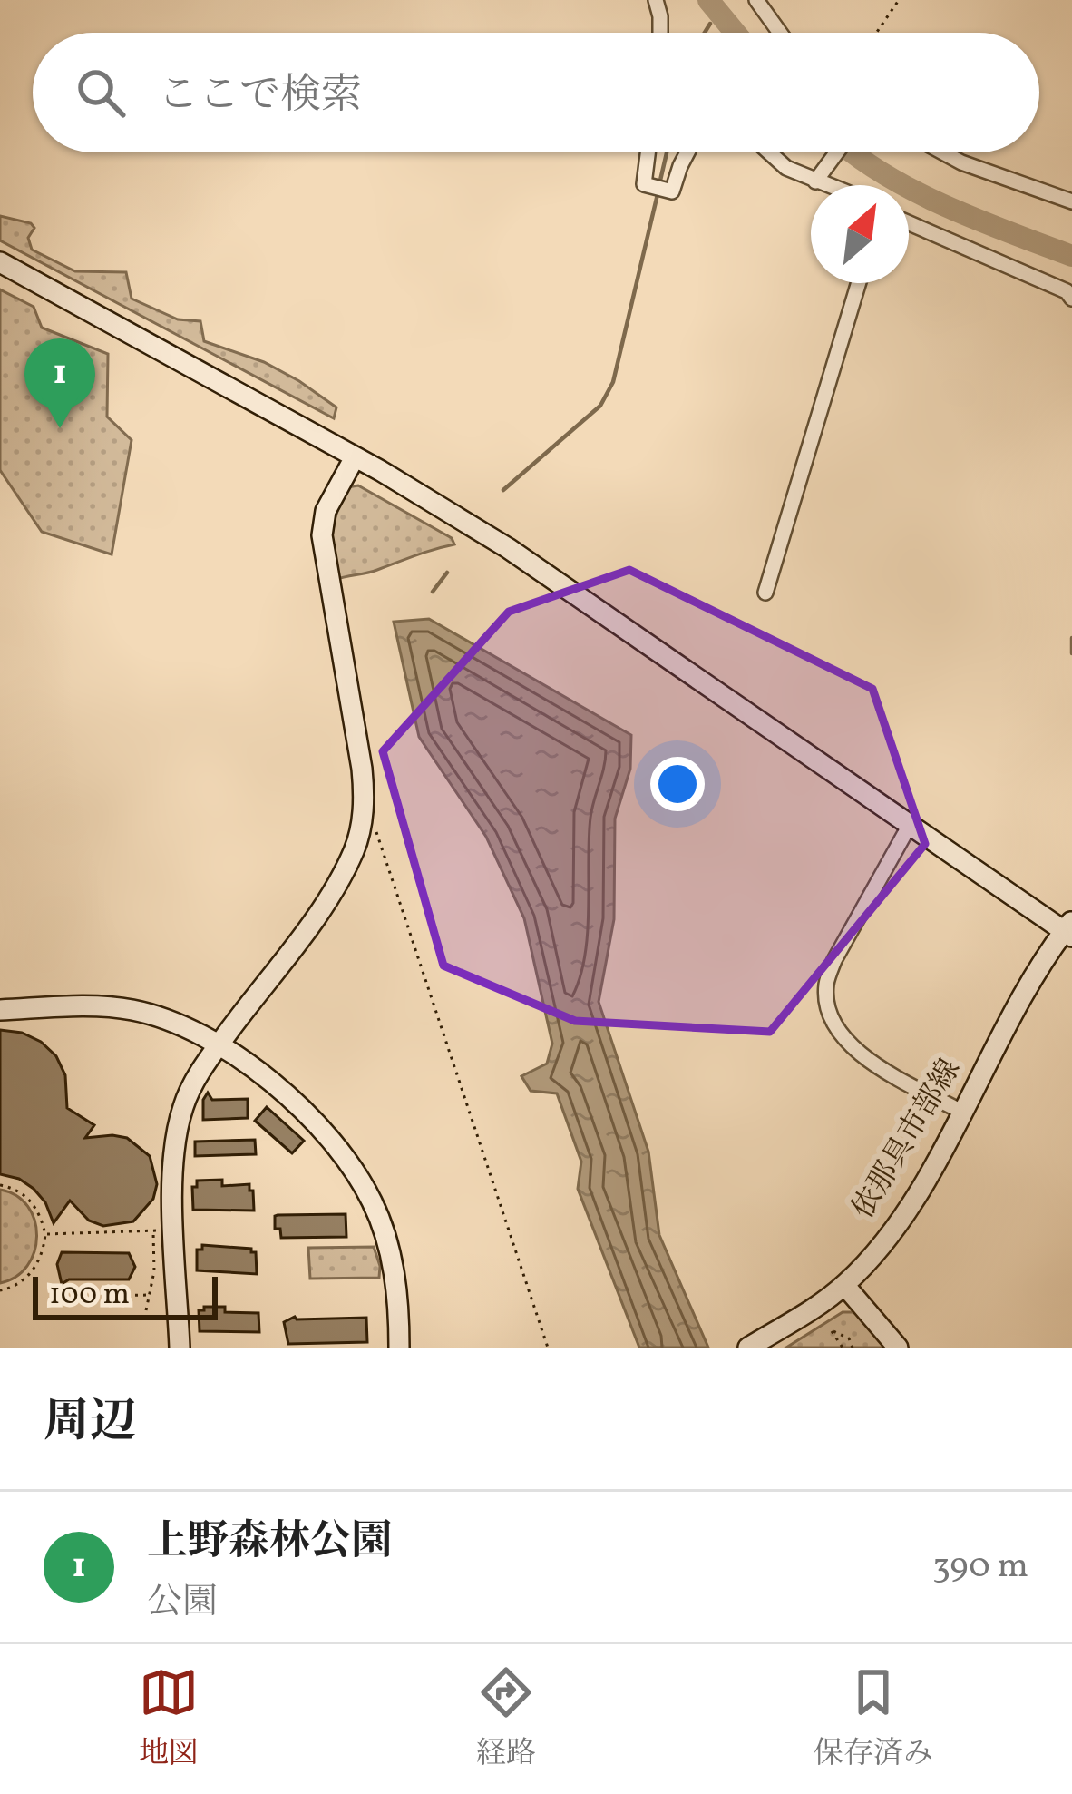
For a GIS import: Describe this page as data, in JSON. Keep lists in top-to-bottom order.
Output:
{
  "streets": {
    "street": ["依那具市部線"]
  },
  "scale_bar": "100 m",
  "north": "top right",
  "page": {
    "search": "ここで検索",
    "pins": "1",
    "scale": "100 m",
    "heading": "周辺",
    "list": [
      {
        "mark": "1",
        "name": "上野森林公園",
        "note": "公園",
        "value": "390 m"
      }
    ],
    "nav": ["地図", "経路", "保存済み"]
  }
}
